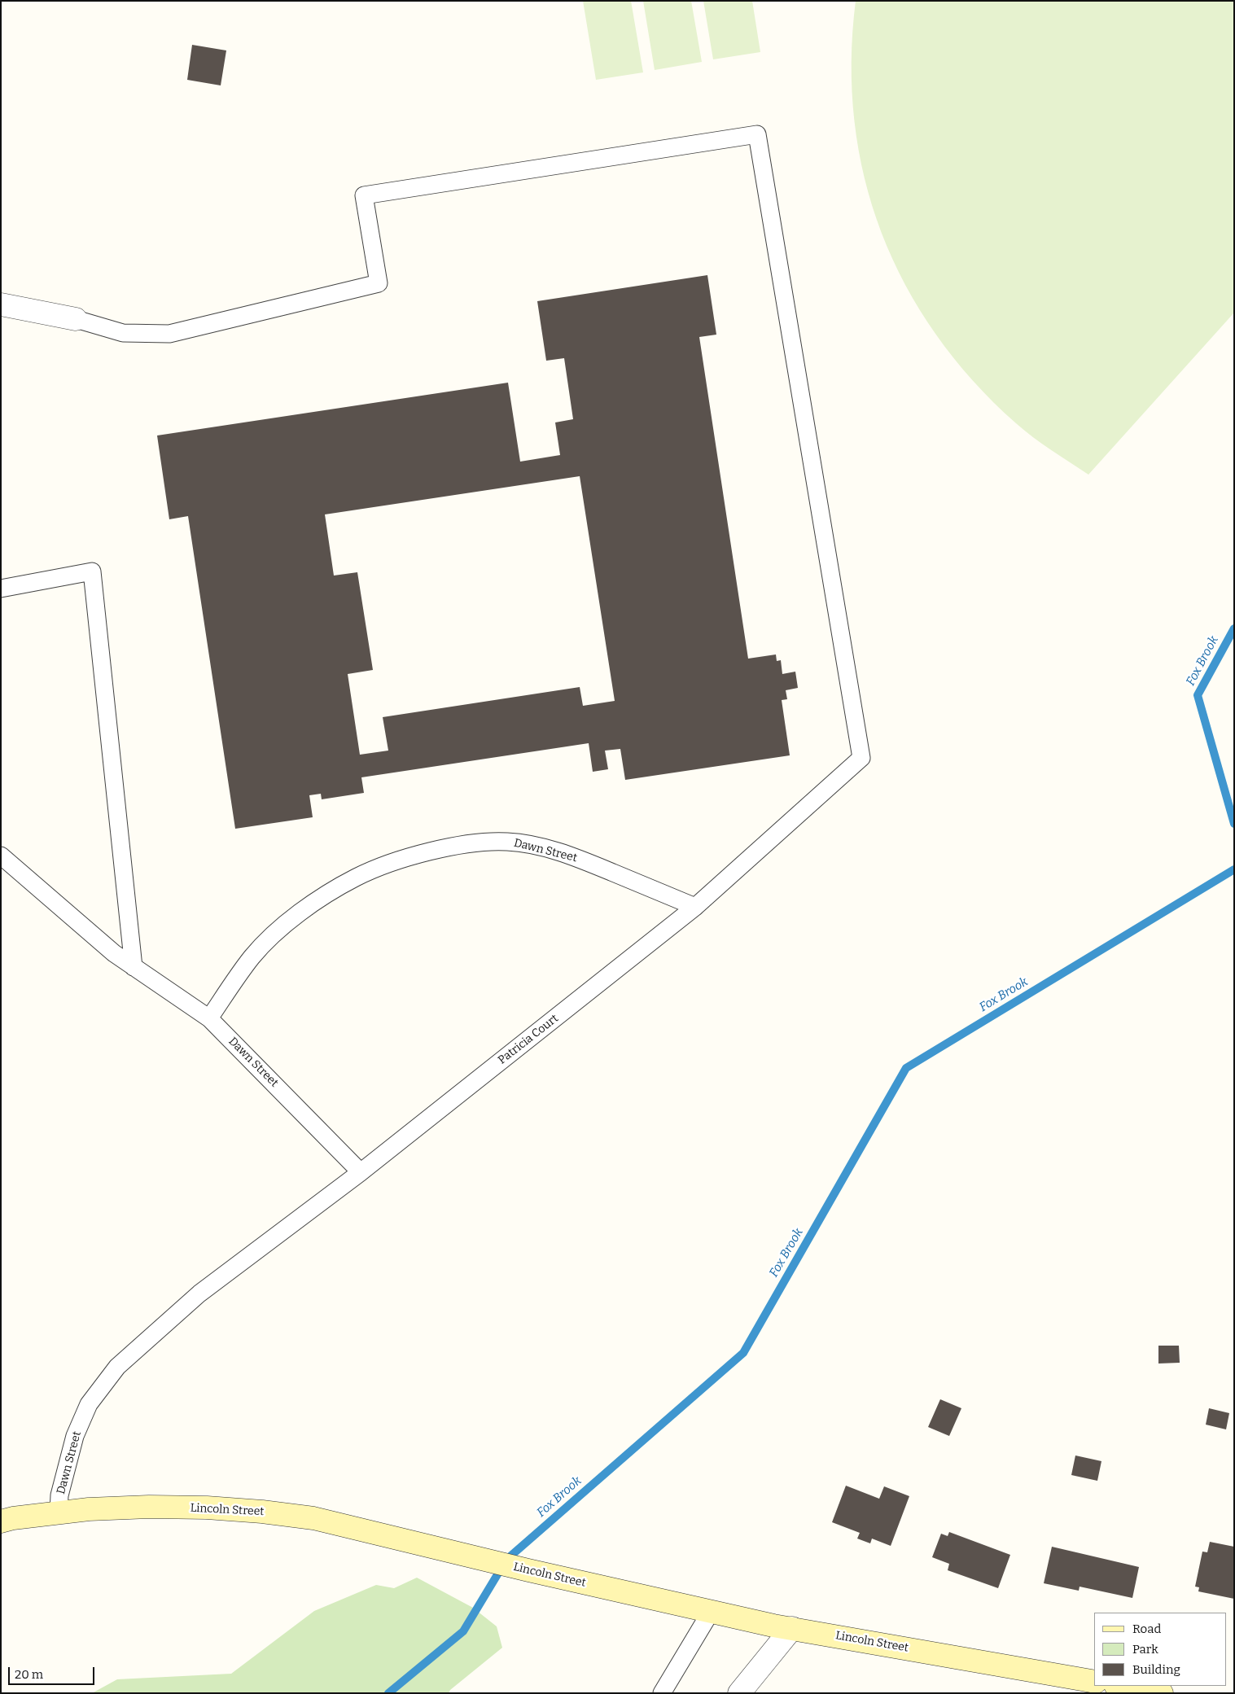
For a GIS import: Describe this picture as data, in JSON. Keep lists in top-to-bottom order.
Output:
{
  "streets": {
    "main road": ["Lincoln Street"],
    "lane": ["Dawn Street", "Patricia Court"]
  },
  "crossings": [
    ["Dawn Street", "Patricia Court"],
    ["Dawn Street", "Lincoln Street"]
  ],
  "water": ["Fox Brook"],
  "legend": ["Road", "Park", "Building"],
  "scale_bar": "20 m"
}
